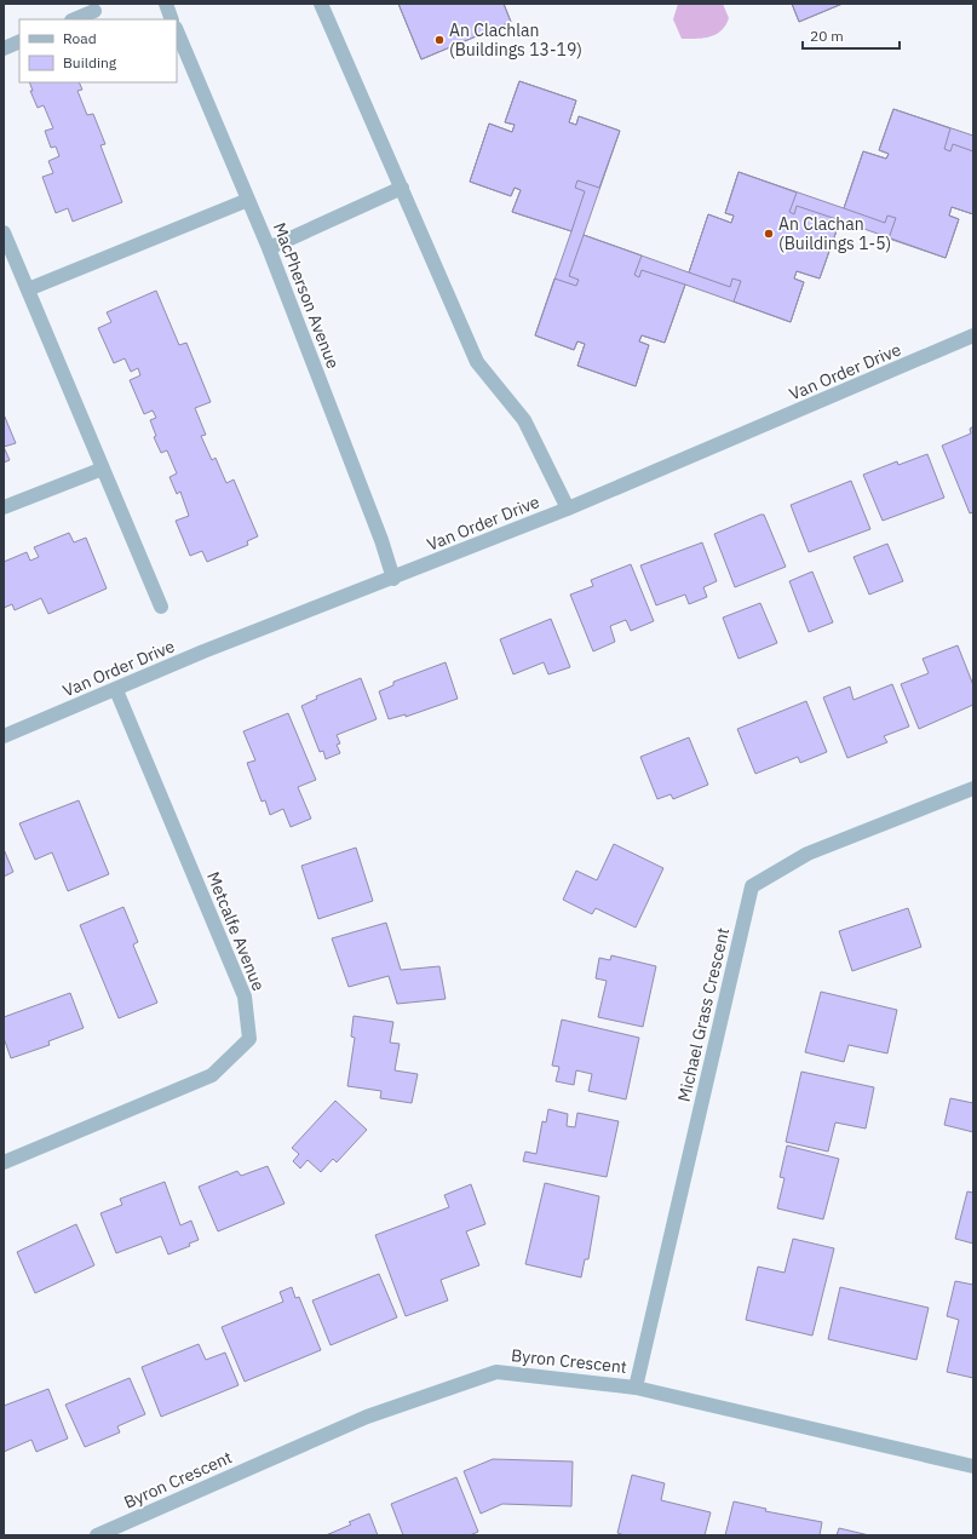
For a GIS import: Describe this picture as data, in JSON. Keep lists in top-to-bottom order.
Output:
{
  "streets": {
    "street": [
      "MacPherson Avenue",
      "Van Order Drive",
      "Metcalfe Avenue",
      "Michael Grass Crescent",
      "Byron Crescent"
    ]
  },
  "crossings": [
    ["MacPherson Avenue", "Van Order Drive"],
    ["Van Order Drive", "Metcalfe Avenue"],
    ["Michael Grass Crescent", "Byron Crescent"]
  ],
  "places": ["An Clachlan (Buildings 13-19)", "An Clachan (Buildings 1-5)"],
  "legend": ["Road", "Building"],
  "scale_bar": "20 m"
}
